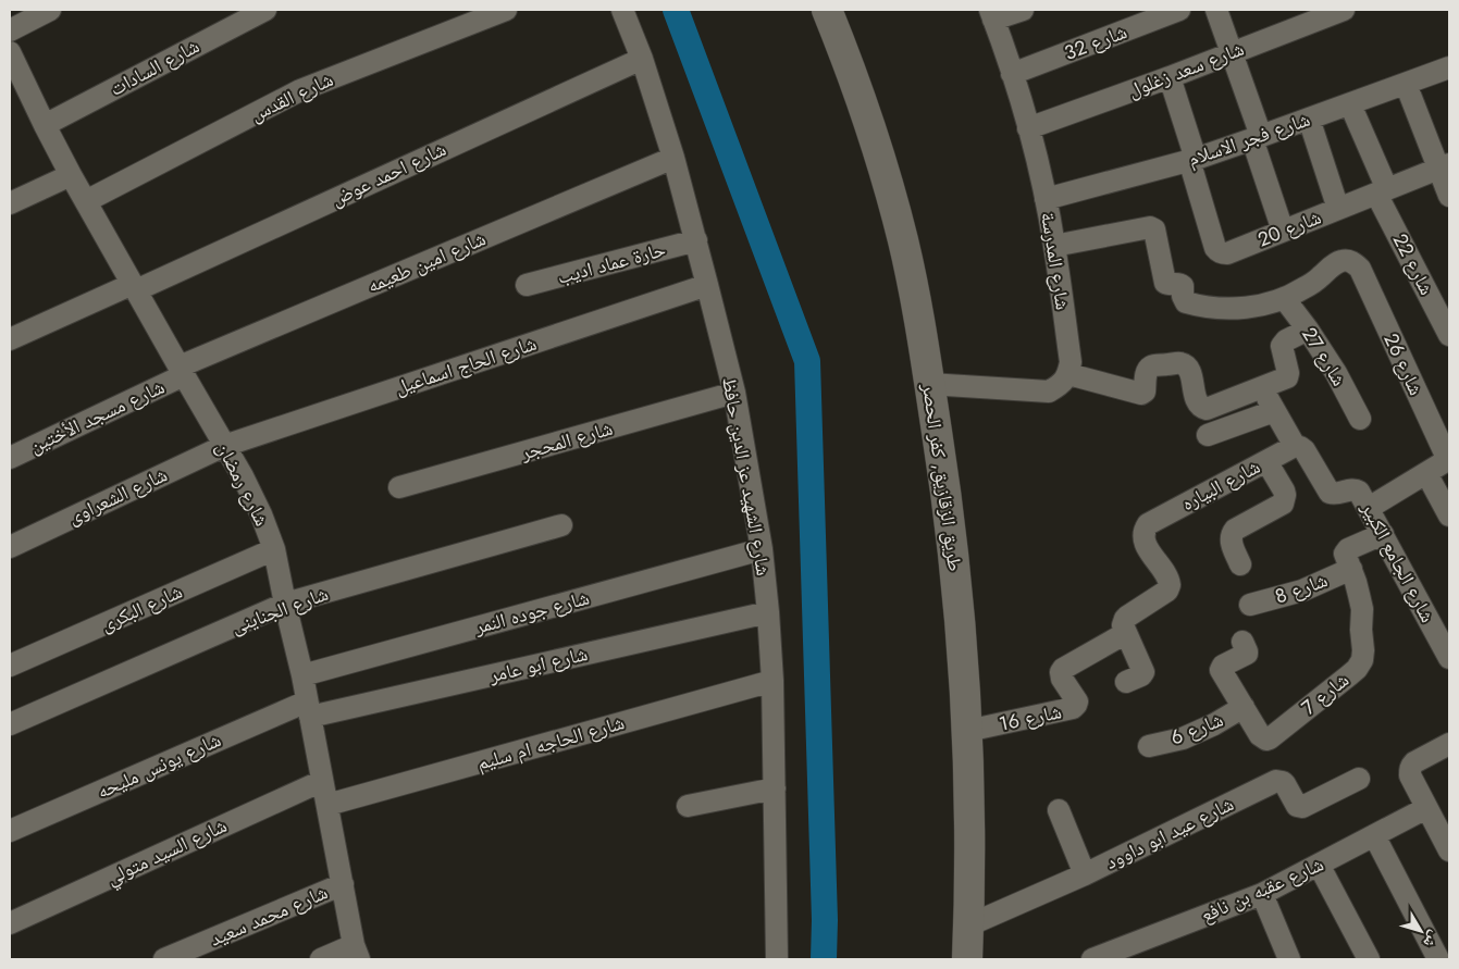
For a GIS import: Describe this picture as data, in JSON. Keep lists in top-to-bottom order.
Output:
{
  "streets": {
    "main road": ["طريق الزقازيق, كفر الحصر"],
    "street": [
      "شارع 32",
      "شارع السادات",
      "شارع سعد زغلول",
      "شارع القدس",
      "شارع فجر الاسلام",
      "شارع احمد عوض",
      "شارع 20",
      "شارع المدرسة",
      "شارع امين طعيمه",
      "حارة عماد اديب",
      "شارع 22",
      "شارع 27",
      "شارع 26",
      "شارع الحاج اسماعيل",
      "شارع مسجد الأختين",
      "شارع المحجر",
      "شارع الشهيد عز الدين حافظ",
      "شارع رمضان",
      "شارع البياره",
      "شارع الشعراوى",
      "شارع الجامع الكبير",
      "شارع 8",
      "شارع البكرى",
      "شارع الجناينى",
      "شارع جوده النمر",
      "شارع ابو عامر",
      "شارع 7",
      "شارع 16",
      "شارع 6",
      "شارع الحاجه ام سليم",
      "شارع يونس مليحه",
      "شارع عيد ابو داوود",
      "شارع السيد متولي",
      "شارع عقبه بن نافع",
      "شارع محمد سعيد"
    ]
  },
  "crossings": [
    ["شارع 32", "شارع المدرسة"],
    ["شارع السادات", "شارع رمضان"],
    ["شارع سعد زغلول", "شارع المدرسة"],
    ["شارع القدس", "شارع رمضان"],
    ["شارع فجر الاسلام", "شارع 20"],
    ["شارع فجر الاسلام", "شارع المدرسة"],
    ["شارع فجر الاسلام", "شارع 22"],
    ["شارع احمد عوض", "شارع الشهيد عز الدين حافظ"],
    ["شارع احمد عوض", "شارع رمضان"],
    ["شارع 20", "شارع 22"],
    ["شارع امين طعيمه", "شارع مسجد الأختين"],
    ["شارع امين طعيمه", "شارع الشهيد عز الدين حافظ"],
    ["شارع امين طعيمه", "شارع رمضان"],
    ["حارة عماد اديب", "شارع الشهيد عز الدين حافظ"],
    ["شارع 27", "شارع 26"],
    ["شارع الحاج اسماعيل", "شارع الشهيد عز الدين حافظ"],
    ["شارع الحاج اسماعيل", "شارع رمضان"],
    ["شارع الحاج اسماعيل", "شارع الشعراوى"],
    ["شارع مسجد الأختين", "شارع رمضان"],
    ["شارع المحجر", "شارع الشهيد عز الدين حافظ"],
    ["شارع الشهيد عز الدين حافظ", "شارع جوده النمر"],
    ["شارع الشهيد عز الدين حافظ", "شارع ابو عامر"],
    ["شارع الشهيد عز الدين حافظ", "شارع الحاجه ام سليم"],
    ["طريق الزقازيق, كفر الحصر", "شارع 16"],
    ["طريق الزقازيق, كفر الحصر", "شارع عيد ابو داوود"],
    ["شارع رمضان", "شارع الشعراوى"],
    ["شارع رمضان", "شارع البكرى"],
    ["شارع رمضان", "شارع الجناينى"],
    ["شارع رمضان", "شارع جوده النمر"],
    ["شارع رمضان", "شارع ابو عامر"],
    ["شارع رمضان", "شارع الحاجه ام سليم"],
    ["شارع رمضان", "شارع يونس مليحه"],
    ["شارع رمضان", "شارع السيد متولي"],
    ["شارع رمضان", "شارع محمد سعيد"],
    ["شارع البياره", "شارع الجامع الكبير"],
    ["شارع البياره", "شارع 16"],
    ["شارع الجامع الكبير", "شارع 7"],
    ["شارع 8", "شارع 7"],
    ["شارع ابو عامر", "شارع يونس مليحه"],
    ["شارع 7", "شارع 6"]
  ],
  "north": "bottom right"
}
